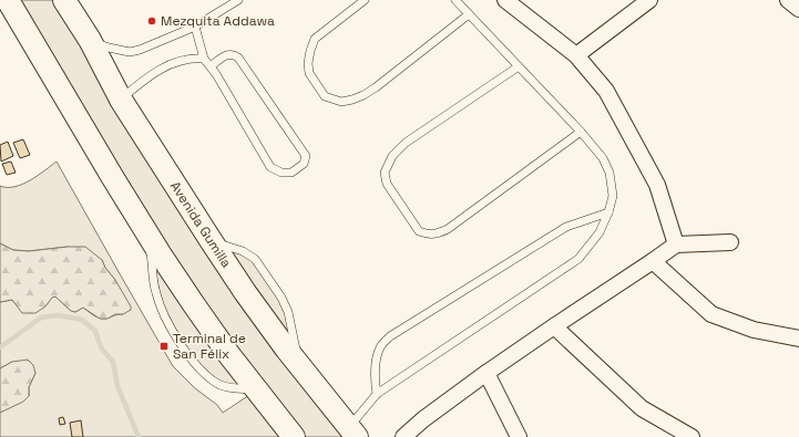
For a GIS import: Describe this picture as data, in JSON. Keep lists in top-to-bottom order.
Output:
{
  "streets": {
    "main road": ["Avenida Gumilla"]
  },
  "places": {
    "other": ["Mezquita Addawa"],
    "transit": ["Terminal de San Félix"]
  }
}
